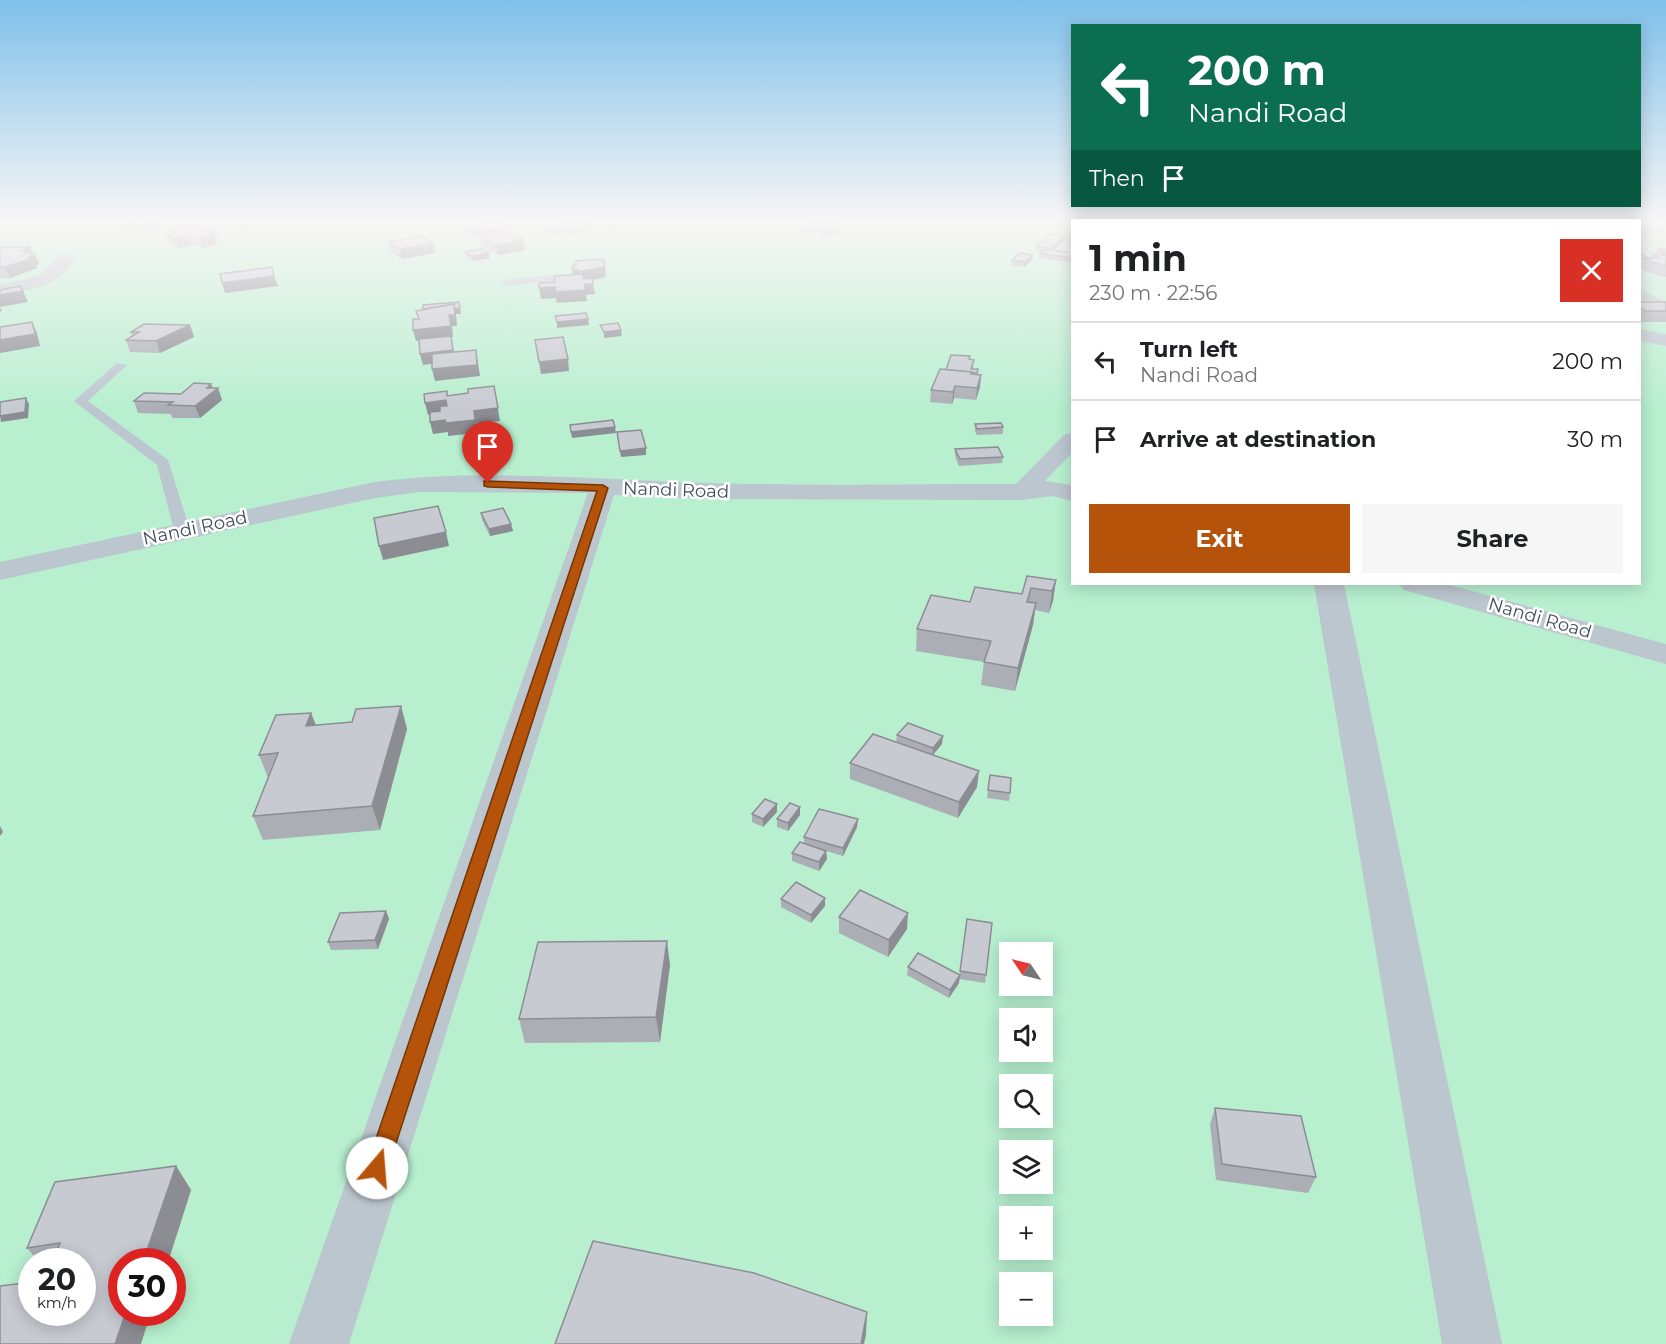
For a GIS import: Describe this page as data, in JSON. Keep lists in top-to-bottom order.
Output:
{
  "streets": {
    "street": ["Nandi Road"]
  },
  "north": "top left",
  "page": {
    "turn": ["200 m", "Nandi Road"],
    "then": "Then",
    "heading": ["1 min", "230 m · 22:56"],
    "list": [
      {
        "name": "Turn left",
        "note": "Nandi Road",
        "value": "200 m"
      },
      {
        "name": "Arrive at destination",
        "value": "30 m"
      }
    ],
    "buttons": ["Exit", "Share"],
    "map_buttons": ["+", "−"],
    "speed": "20 km/h",
    "limit": "30"
  }
}
